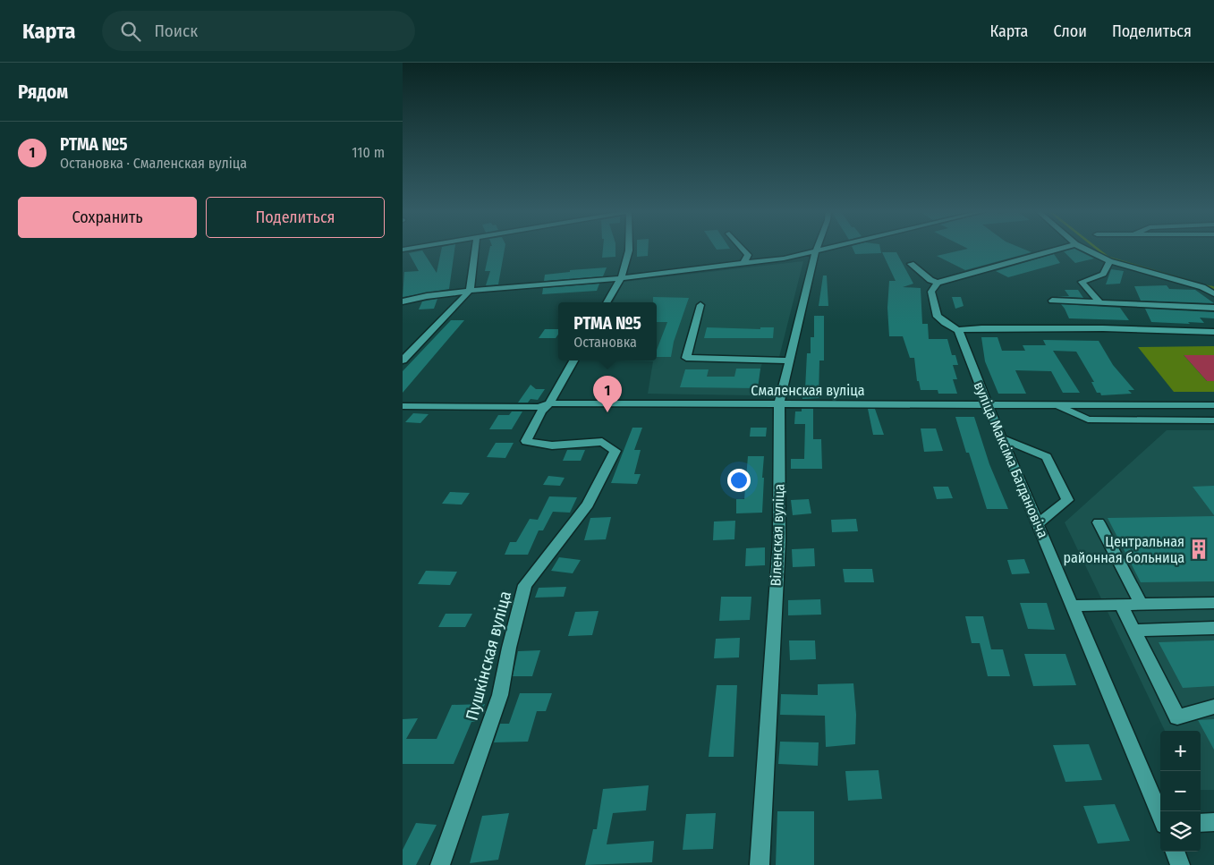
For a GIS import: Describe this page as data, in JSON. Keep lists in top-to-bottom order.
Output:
{
  "streets": {
    "street": [
      "Смаленская вуліца",
      "вуліца Максіма Багдановіча",
      "Віленская вуліца",
      "Пушкінская вуліца"
    ]
  },
  "crossings": [
    ["Смаленская вуліца", "вуліца Максіма Багдановіча"],
    ["Смаленская вуліца", "Віленская вуліца"],
    ["Смаленская вуліца", "Пушкінская вуліца"]
  ],
  "places": {
    "building": ["Центральная районная больница"]
  },
  "page": {
    "header": "Карта",
    "search": "Поиск",
    "nav": ["Карта", "Слои", "Поделиться"],
    "heading": "Рядом",
    "list": [
      {
        "mark": "1",
        "name": "РТМА №5",
        "note": "Остановка · Смаленская вуліца",
        "value": "110 m"
      }
    ],
    "buttons": ["Сохранить", "Поделиться"],
    "popup": ["РТМА №5", "Остановка"],
    "pins": "1",
    "map_buttons": ["+", "−"]
  }
}
